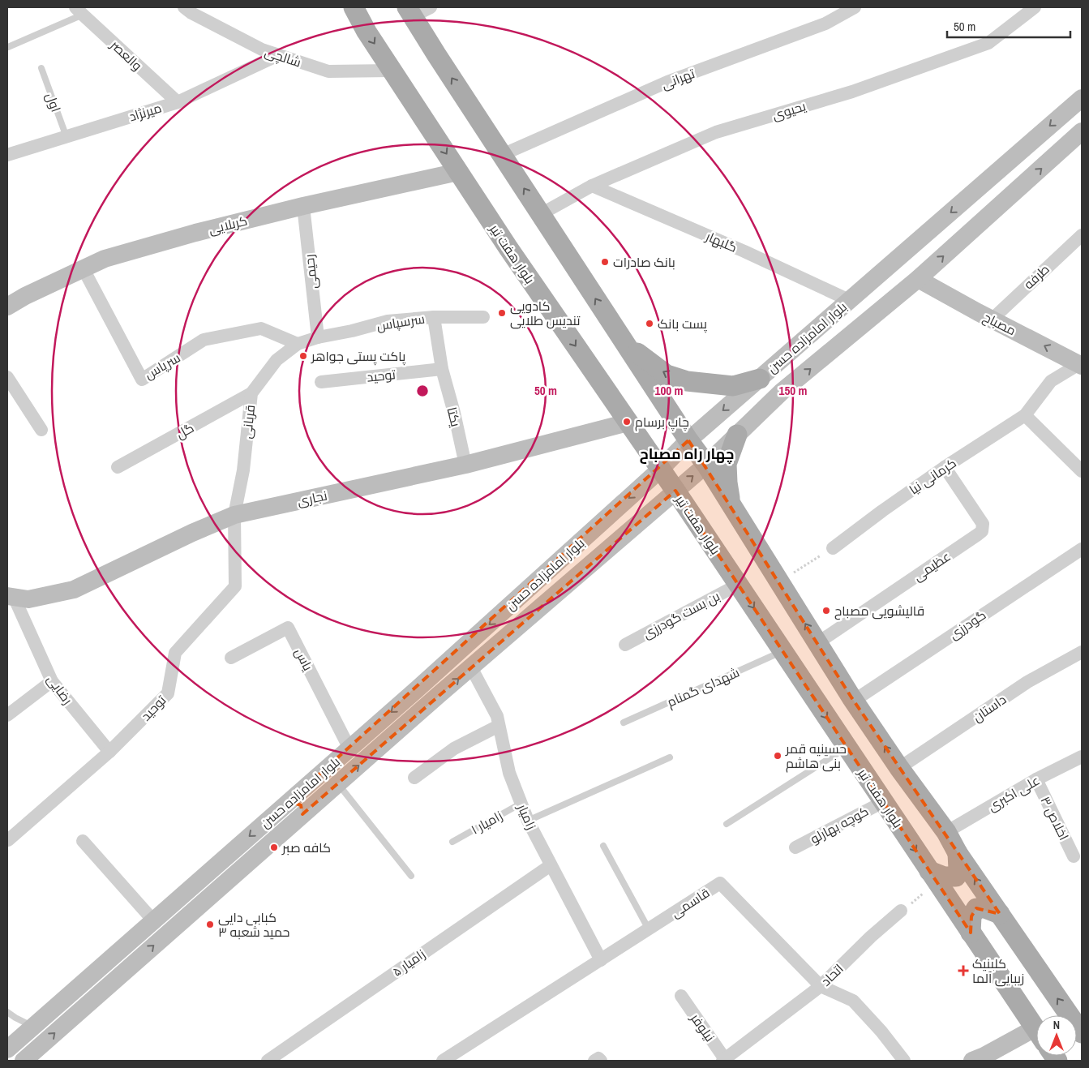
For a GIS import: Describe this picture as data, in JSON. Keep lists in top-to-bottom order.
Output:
{
  "streets": {
    "main road": [
      "کربلایی",
      "بلوار هفت تیر",
      "مصباح",
      "بلوار امامزاده حسن",
      "نجاری"
    ],
    "street": [
      "والعصر",
      "شالچی",
      "تهرانی",
      "یحیوی",
      "میرنژاد",
      "گلبهار",
      "رحیمی",
      "طرفه",
      "سرسپاس",
      "سرپاس",
      "توحید",
      "یکتا",
      "قربانی",
      "گل",
      "کرمانی نیا",
      "عظیمی",
      "بن بست گودرزی",
      "گودرزی",
      "یاس",
      "رضایی",
      "داستان",
      "علی اکبری",
      "زامیار",
      "اخلاص ۳",
      "کوچه بهارلو",
      "قاسمی",
      "زامیار ۵",
      "اتحاد",
      "نیلوفر"
    ],
    "lane": ["اول", "شهدای گمنام", "زامیار ۱"]
  },
  "crossings": [
    ["والعصر", "میرنژاد"],
    ["شالچی", "میرنژاد"],
    ["شالچی", "بلوار هفت تیر"],
    ["اول", "میرنژاد"],
    ["یحیوی", "گلبهار"],
    ["کربلایی", "بلوار هفت تیر"],
    ["کربلایی", "رحیمی"],
    ["کربلایی", "سرپاس"],
    ["گلبهار", "بلوار امامزاده حسن"],
    ["بلوار هفت تیر", "بلوار امامزاده حسن"],
    ["بلوار هفت تیر", "نجاری"],
    ["بلوار هفت تیر", "بن بست گودرزی"],
    ["بلوار هفت تیر", "شهدای گمنام"],
    ["بلوار هفت تیر", "کوچه بهارلو"],
    ["رحیمی", "سرسپاس"],
    ["رحیمی", "قربانی"],
    ["طرفه", "مصباح"],
    ["سرسپاس", "یکتا"],
    ["سرسپاس", "قربانی"],
    ["مصباح", "بلوار امامزاده حسن"],
    ["مصباح", "کرمانی نیا"],
    ["بلوار امامزاده حسن", "یاس"],
    ["بلوار امامزاده حسن", "زامیار"],
    ["سرپاس", "قربانی"],
    ["توحید", "یکتا"],
    ["توحید", "قربانی"],
    ["توحید", "نجاری"],
    ["توحید", "رضایی"],
    ["یکتا", "نجاری"],
    ["قربانی", "گل"],
    ["قربانی", "نجاری"],
    ["کرمانی نیا", "عظیمی"],
    ["نجاری", "رضایی"],
    ["علی اکبری", "اخلاص ۳"],
    ["زامیار", "زامیار ۱"],
    ["زامیار", "قاسمی"],
    ["زامیار", "زامیار ۵"],
    ["قاسمی", "اتحاد"],
    ["اتحاد", "نیلوفر"]
  ],
  "one_way": ["مصباح"],
  "districts": ["چهار راه مصباح"],
  "places": {
    "other": [
      "بانک صادرات",
      "کادویی تندیس طلایی",
      "پست بانک",
      "پاکت پستی جواهر",
      "چاپ برسام",
      "قالیشویی مصباح",
      "حسینیه قمر بنی هاشم",
      "کافه صبر",
      "کبابی دایی حمید شعبه ۳"
    ],
    "health": ["کلینیک زیبایی آلما"]
  },
  "scale_bar": "50 m",
  "north": "top",
  "rings": ["50 m", "100 m", "150 m"]
}
